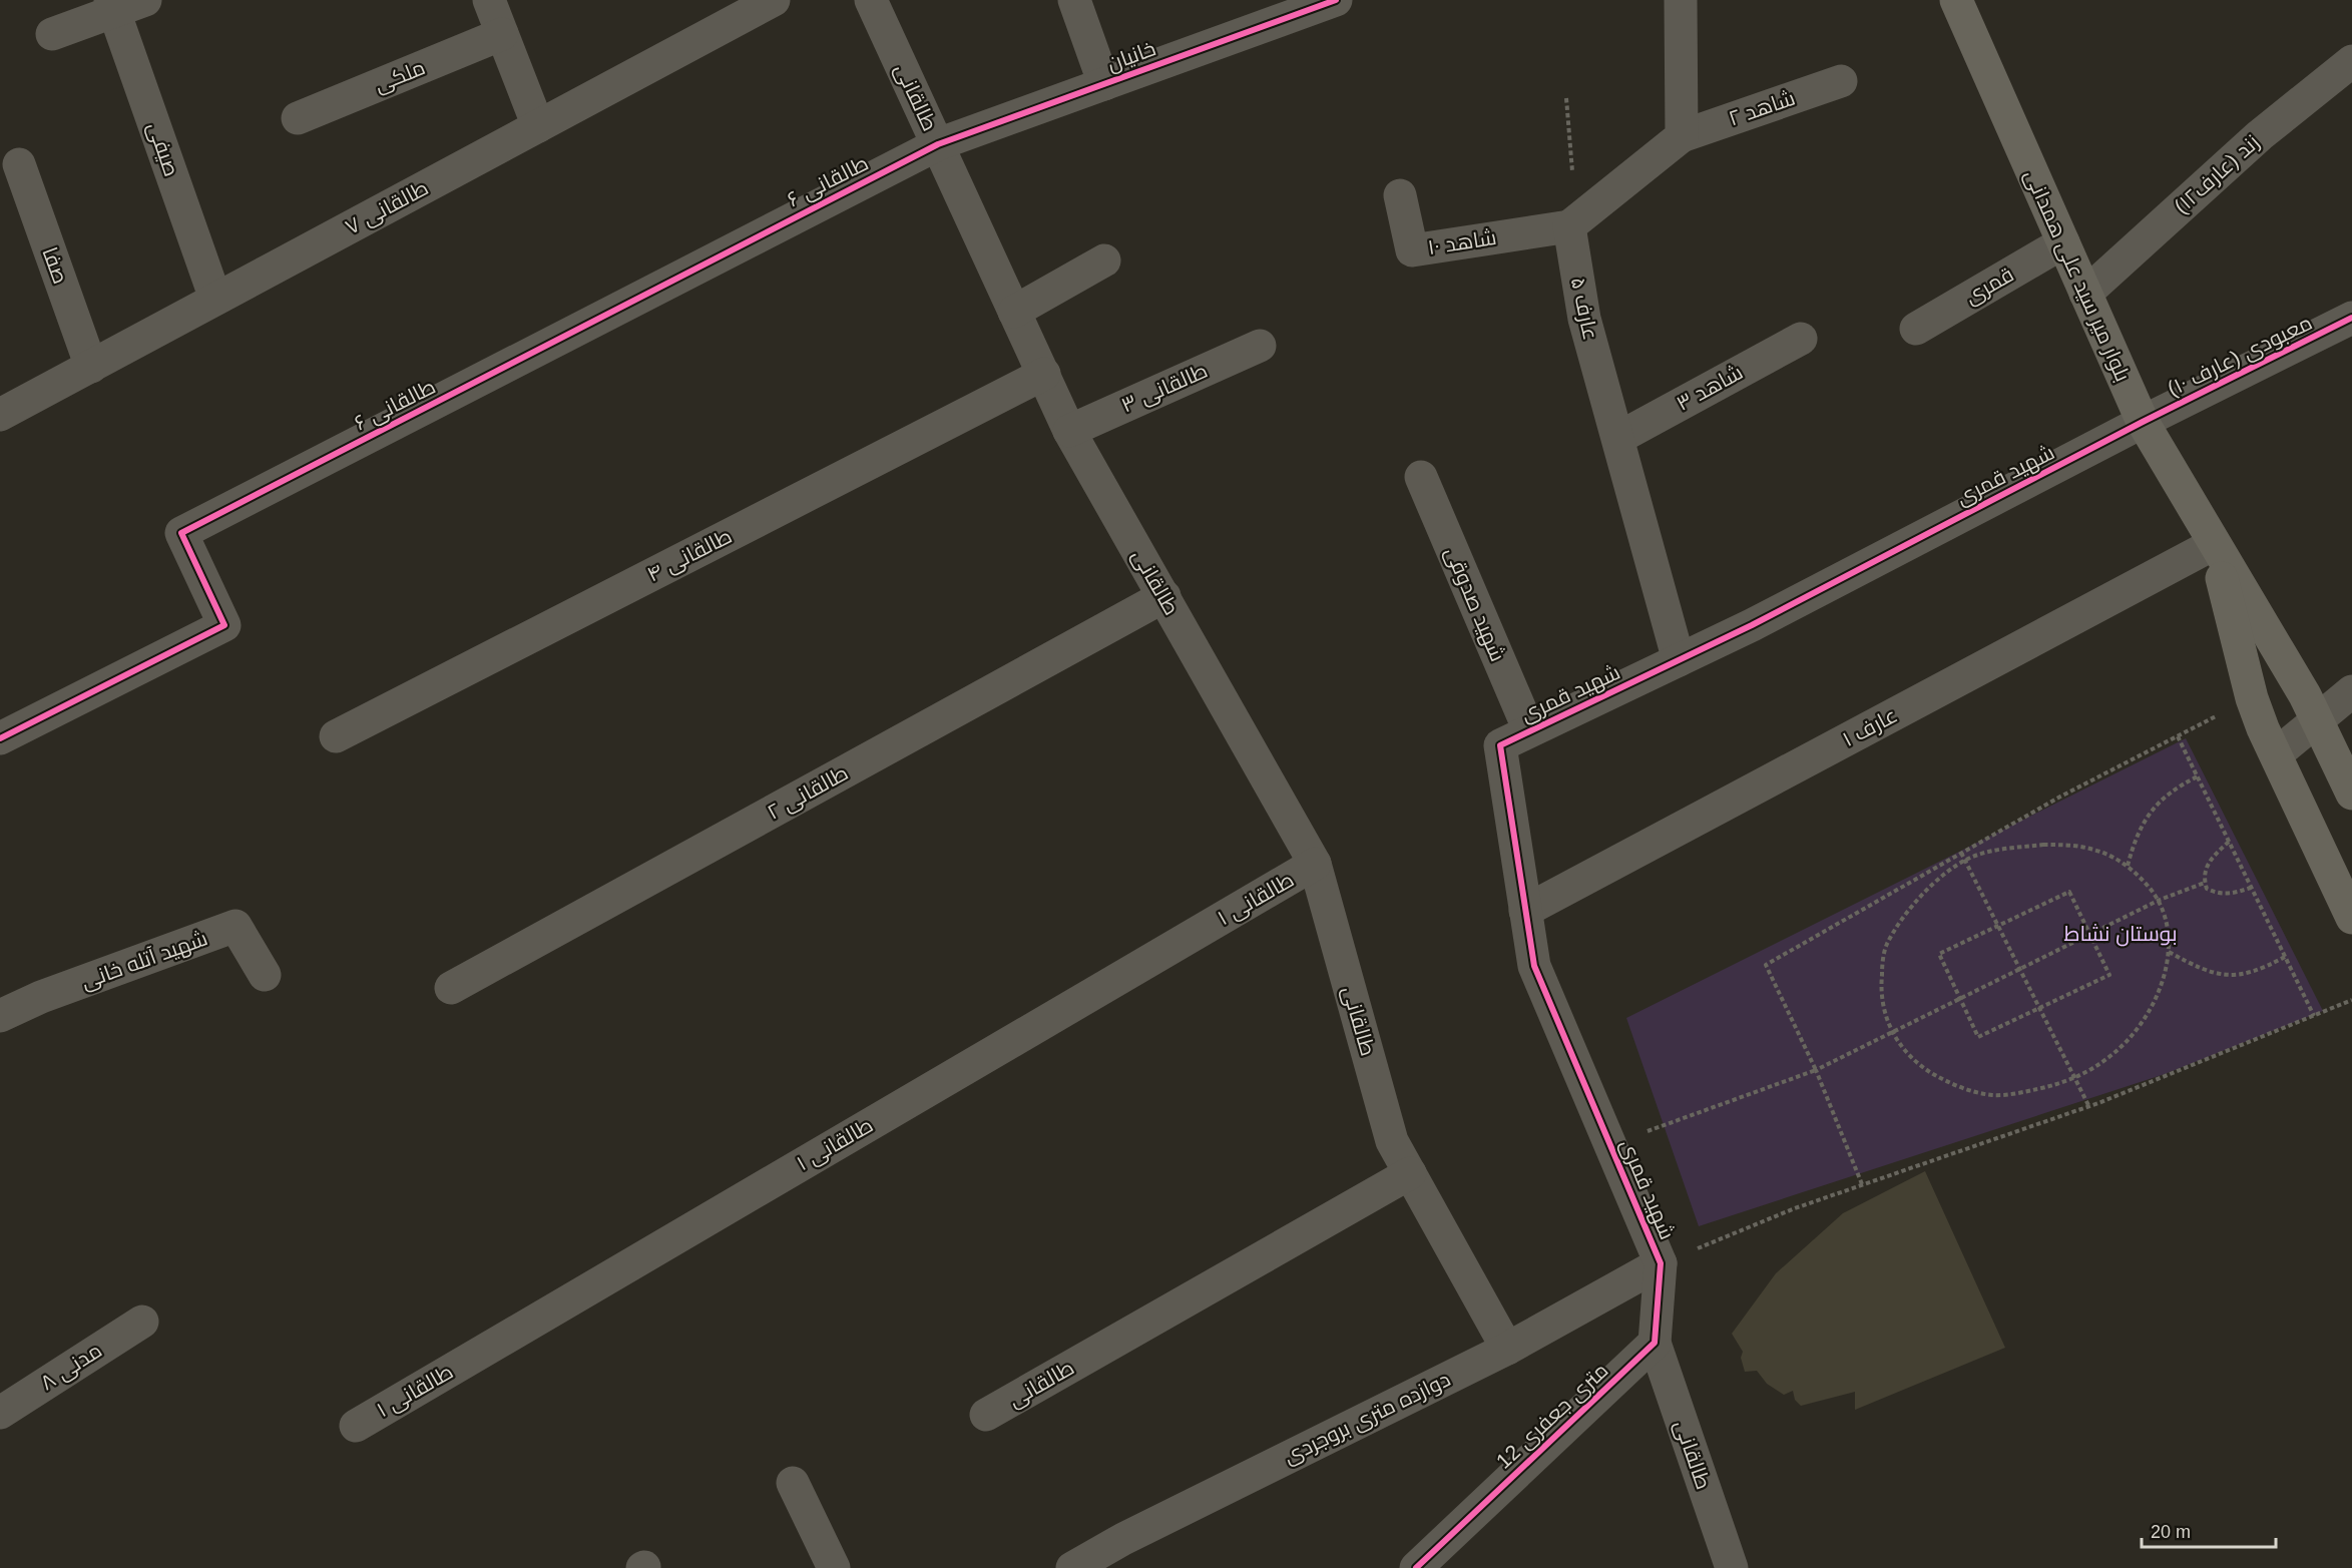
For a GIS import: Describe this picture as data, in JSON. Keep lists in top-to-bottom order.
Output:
{
  "streets": {
    "main road": ["بلوار میر سید علی همدانی"],
    "street": [
      "خانیان",
      "ملکی",
      "طالقانی",
      "شاهد ۲",
      "صیفی",
      "زند (عارف۱۲)",
      "طالقانی ۶",
      "طالقانی ۷",
      "شاهد ۱۰",
      "صفا",
      "قمری",
      "عارف ۵",
      "معبودی (عارف ۱۰)",
      "طالقانی ۳",
      "شاهد ۳",
      "شهید قمری",
      "طالقانی ۴",
      "شهید صدوقی",
      "عارف ۱",
      "طالقانی ۲",
      "طالقانی ۱",
      "شهید آتله خانی",
      "مدنی ۸",
      "12 متری جعفری",
      "دوازده متری بروجردی"
    ]
  },
  "crossings": [
    ["خانیان", "طالقانی"],
    ["خانیان", "طالقانی ۶"],
    ["طالقانی", "طالقانی ۶"],
    ["طالقانی", "طالقانی ۳"],
    ["طالقانی", "طالقانی ۴"],
    ["طالقانی", "طالقانی ۲"],
    ["طالقانی", "طالقانی ۱"],
    ["طالقانی", "12 متری جعفری"],
    ["طالقانی", "دوازده متری بروجردی"],
    ["صیفی", "طالقانی ۷"],
    ["زند (عارف۱۲)", "بلوار میر سید علی همدانی"],
    ["طالقانی ۷", "صفا"],
    ["شاهد ۱۰", "عارف ۵"],
    ["بلوار میر سید علی همدانی", "قمری"],
    ["بلوار میر سید علی همدانی", "معبودی (عارف ۱۰)"],
    ["بلوار میر سید علی همدانی", "شهید قمری"],
    ["بلوار میر سید علی همدانی", "عارف ۱"],
    ["عارف ۵", "شاهد ۳"],
    ["عارف ۵", "شهید قمری"],
    ["معبودی (عارف ۱۰)", "شهید قمری"],
    ["شهید قمری", "شهید صدوقی"],
    ["شهید قمری", "عارف ۱"],
    ["شهید قمری", "دوازده متری بروجردی"]
  ],
  "parks": ["بوستان نشاط"],
  "scale_bar": "20 m"
}
